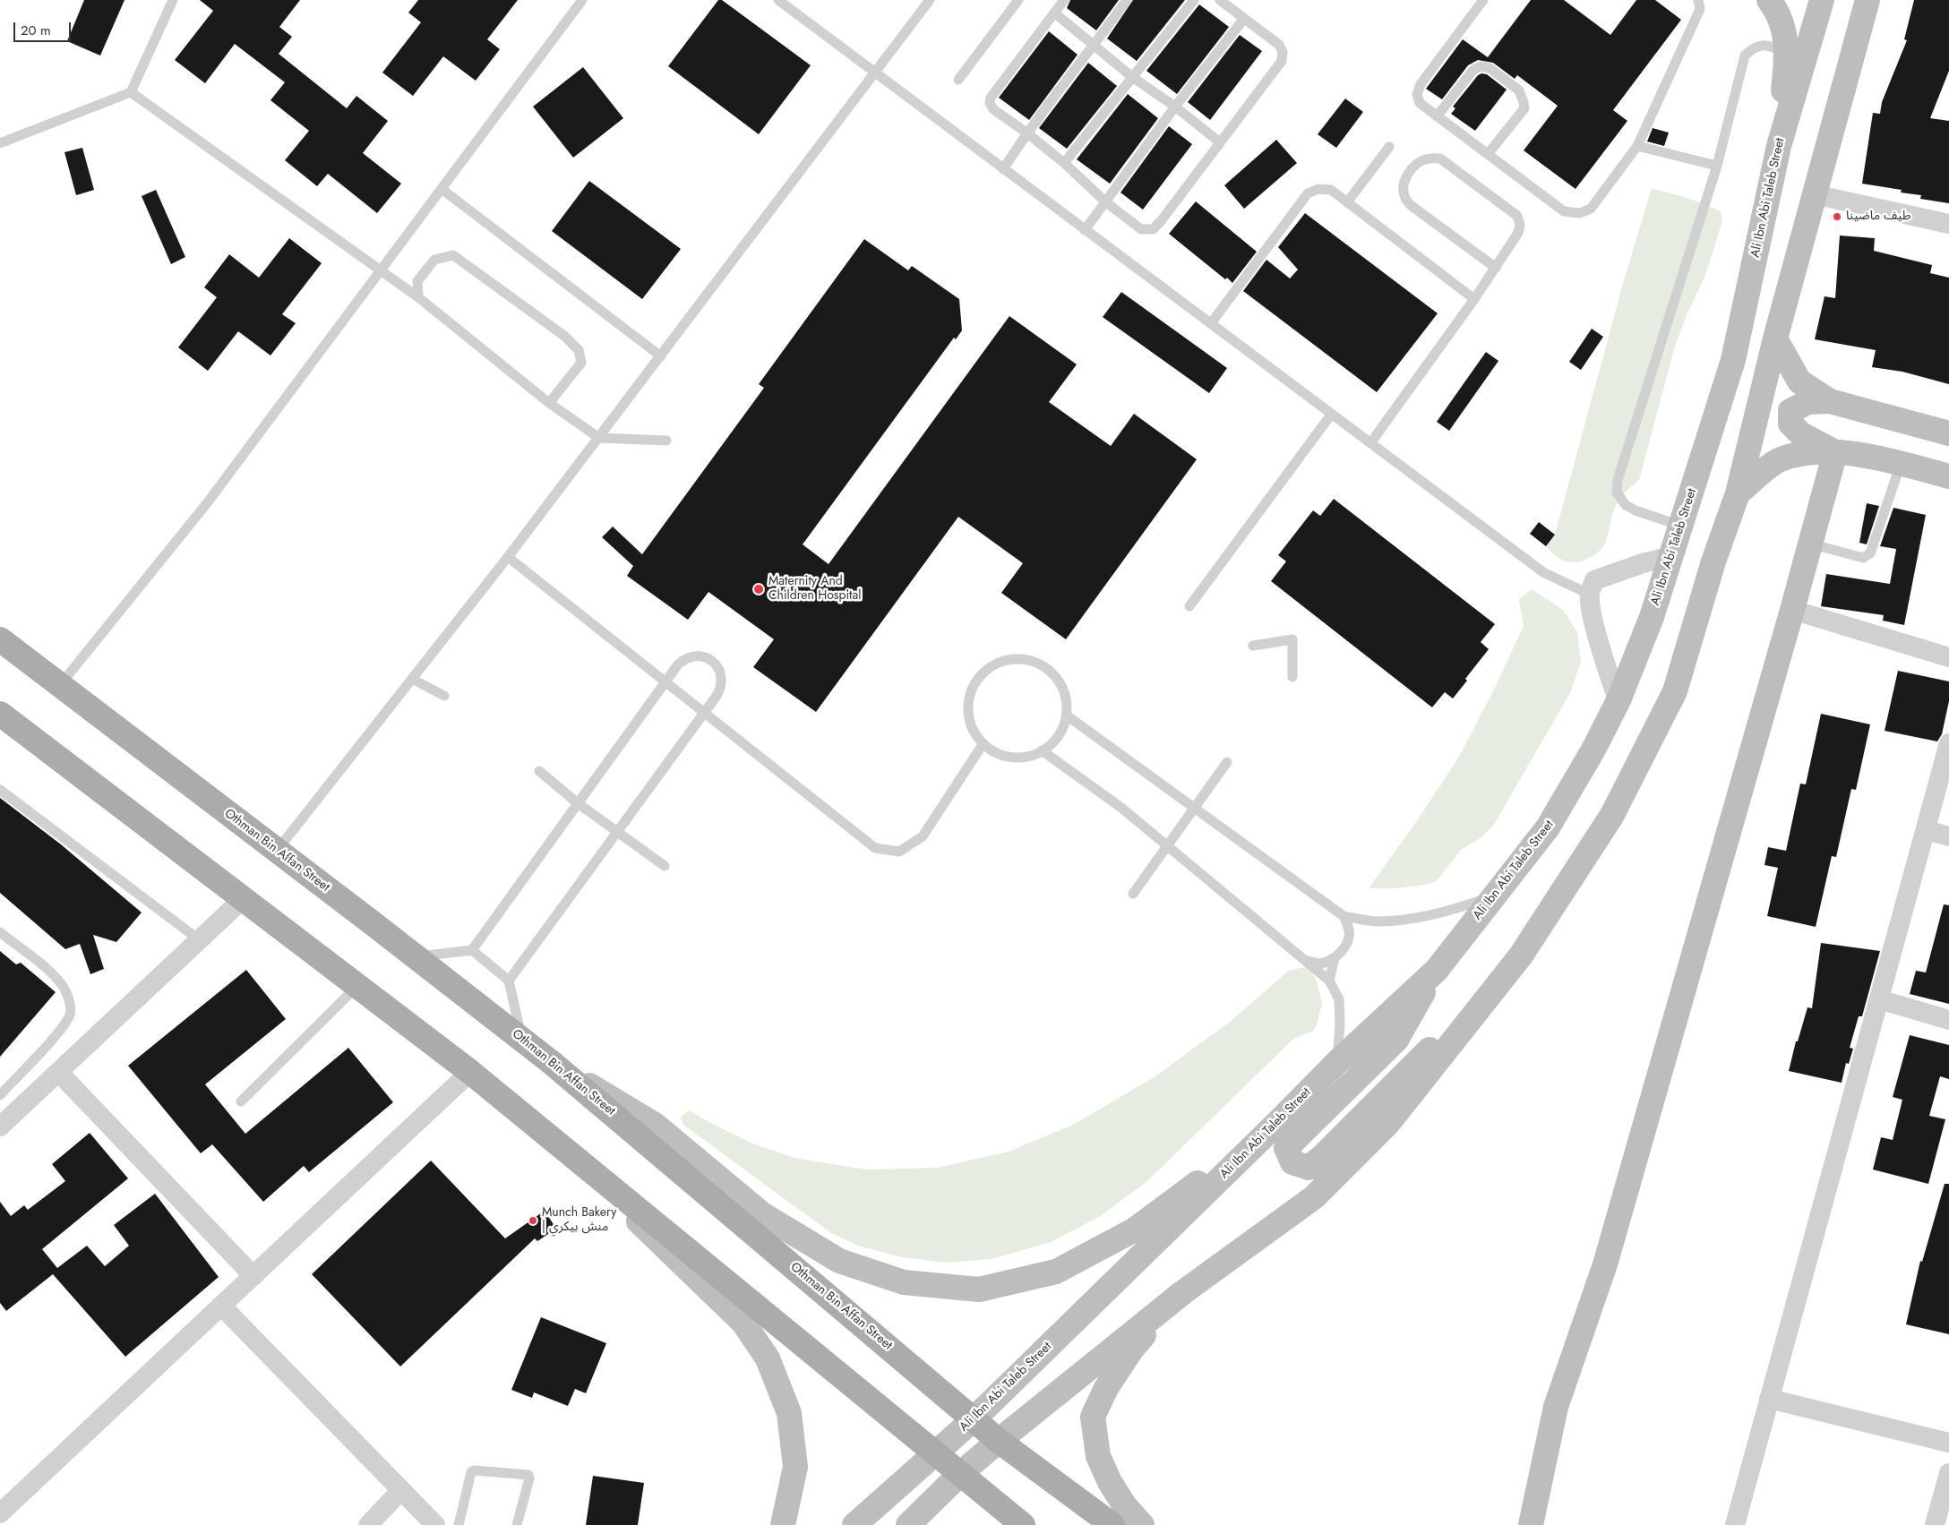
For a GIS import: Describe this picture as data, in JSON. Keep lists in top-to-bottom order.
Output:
{
  "streets": {
    "main road": ["Othman Bin Affan Street"],
    "street": ["Ali Ibn Abi Taleb Street"]
  },
  "crossings": [
    ["Ali Ibn Abi Taleb Street", "Othman Bin Affan Street"]
  ],
  "places": ["طيف ماضينا", "Maternity And Children Hospital", "Munch Bakery | منش بيكري"],
  "scale_bar": "20 m"
}
